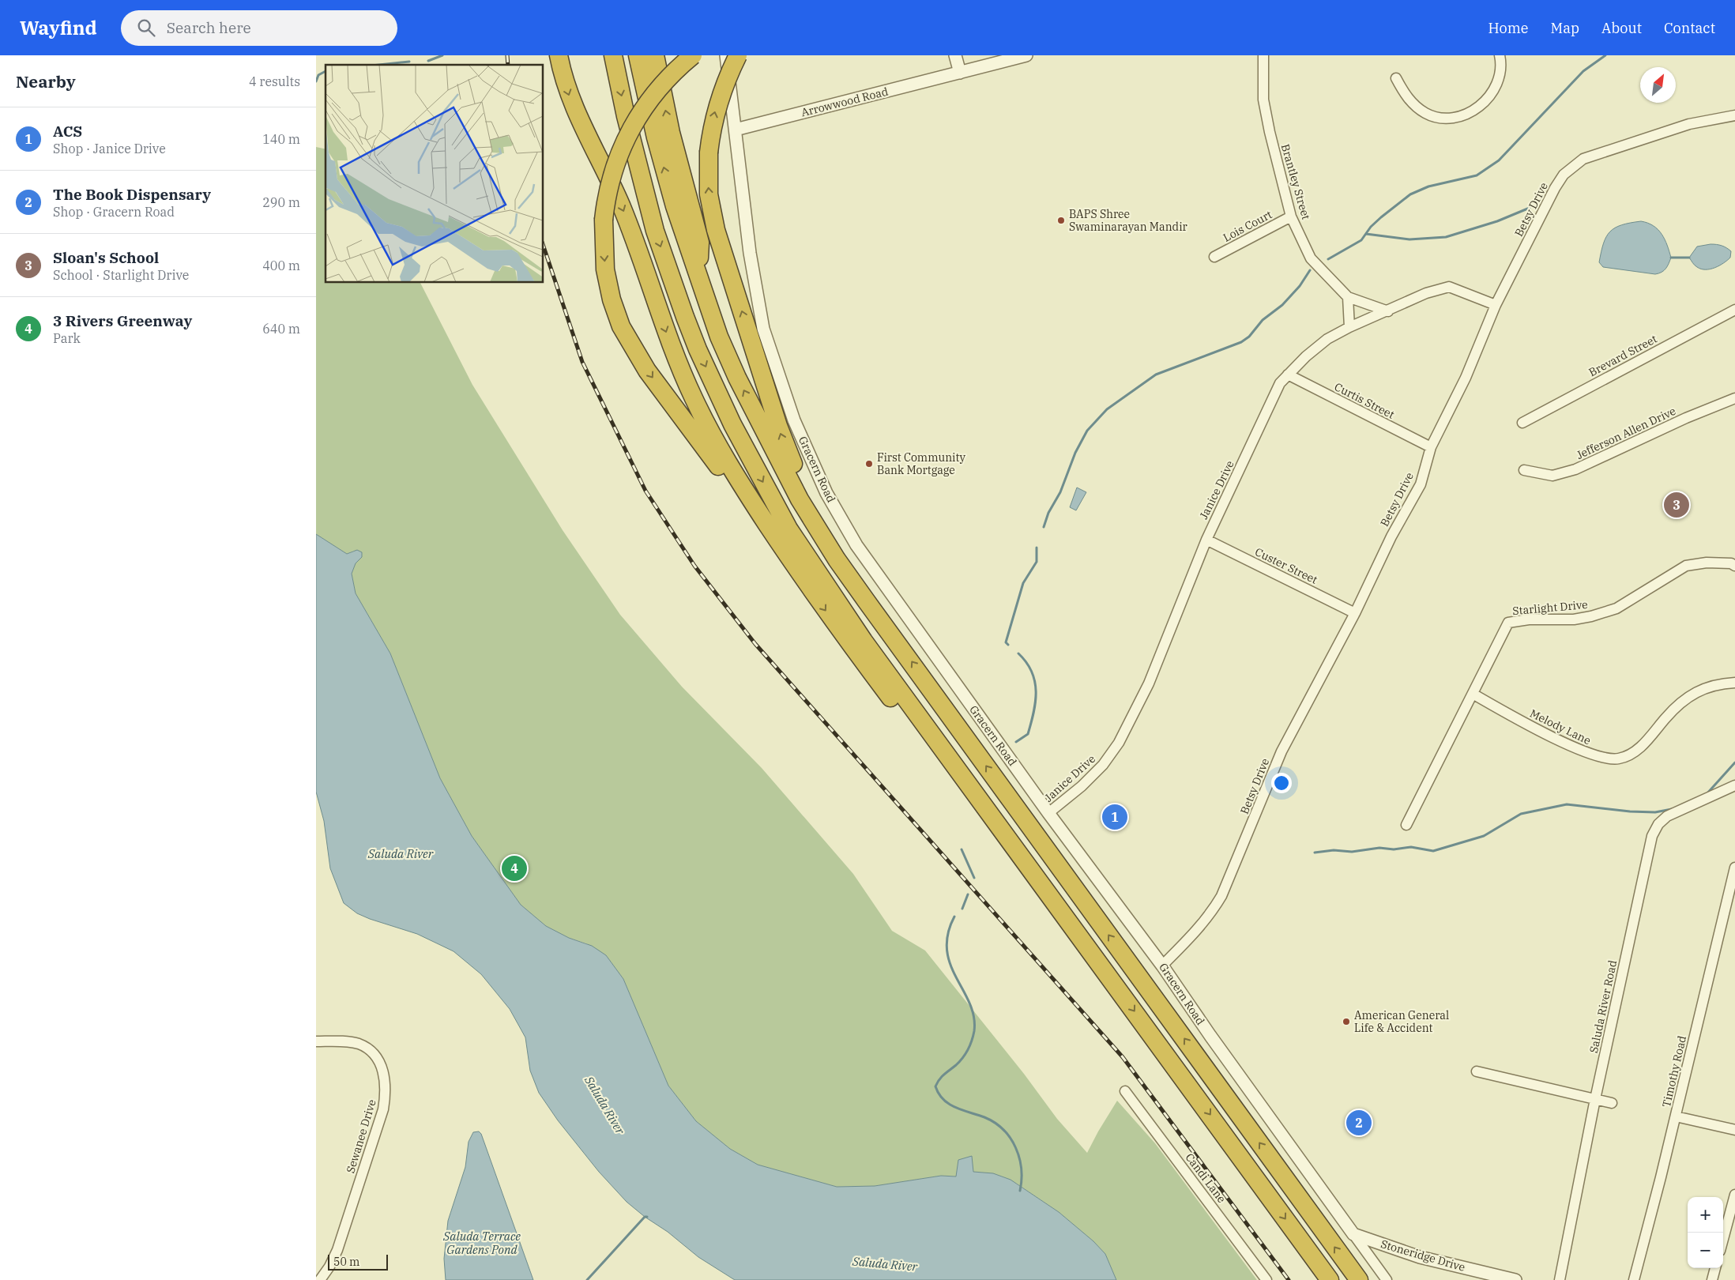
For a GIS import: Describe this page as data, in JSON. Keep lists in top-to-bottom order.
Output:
{
  "streets": {
    "street": [
      "Arrowwood Road",
      "Brantley Street",
      "Betsy Drive",
      "Lois Court",
      "Brevard Street",
      "Curtis Street",
      "Jefferson Allen Drive",
      "Gracern Road",
      "Janice Drive",
      "Custer Street",
      "Starlight Drive",
      "Melody Lane",
      "Saluda River Road",
      "Timothy Road",
      "Sewanee Drive",
      "Candi Lane",
      "Stoneridge Drive"
    ]
  },
  "crossings": [
    ["Arrowwood Road", "Gracern Road"],
    ["Brantley Street", "Lois Court"],
    ["Brantley Street", "Janice Drive"],
    ["Betsy Drive", "Curtis Street"],
    ["Betsy Drive", "Gracern Road"],
    ["Betsy Drive", "Janice Drive"],
    ["Betsy Drive", "Custer Street"],
    ["Curtis Street", "Janice Drive"],
    ["Gracern Road", "Janice Drive"],
    ["Gracern Road", "Stoneridge Drive"],
    ["Janice Drive", "Custer Street"],
    ["Starlight Drive", "Melody Lane"]
  ],
  "water": ["Saluda River", "Saluda Terrace Gardens Pond"],
  "places": ["BAPS Shree Swaminarayan Mandir", "First Community Bank Mortgage", "American General Life & Accident"],
  "scale_bar": "50 m",
  "north": "top right",
  "page": {
    "header": "Wayfind",
    "search": "Search here",
    "nav": [
      "Home",
      "Map",
      "About",
      "Contact"
    ],
    "heading": ["Nearby", "4 results"],
    "list": [
      {
        "mark": "1",
        "name": "ACS",
        "note": "Shop · Janice Drive",
        "value": "140 m"
      },
      {
        "mark": "2",
        "name": "The Book Dispensary",
        "note": "Shop · Gracern Road",
        "value": "290 m"
      },
      {
        "mark": "3",
        "name": "Sloan's School",
        "note": "School · Starlight Drive",
        "value": "400 m"
      },
      {
        "mark": "4",
        "name": "3 Rivers Greenway",
        "note": "Park",
        "value": "640 m"
      }
    ],
    "pins": [
      "3",
      "1",
      "4",
      "2"
    ],
    "map_buttons": ["+", "−"],
    "scale": "50 m"
  }
}
